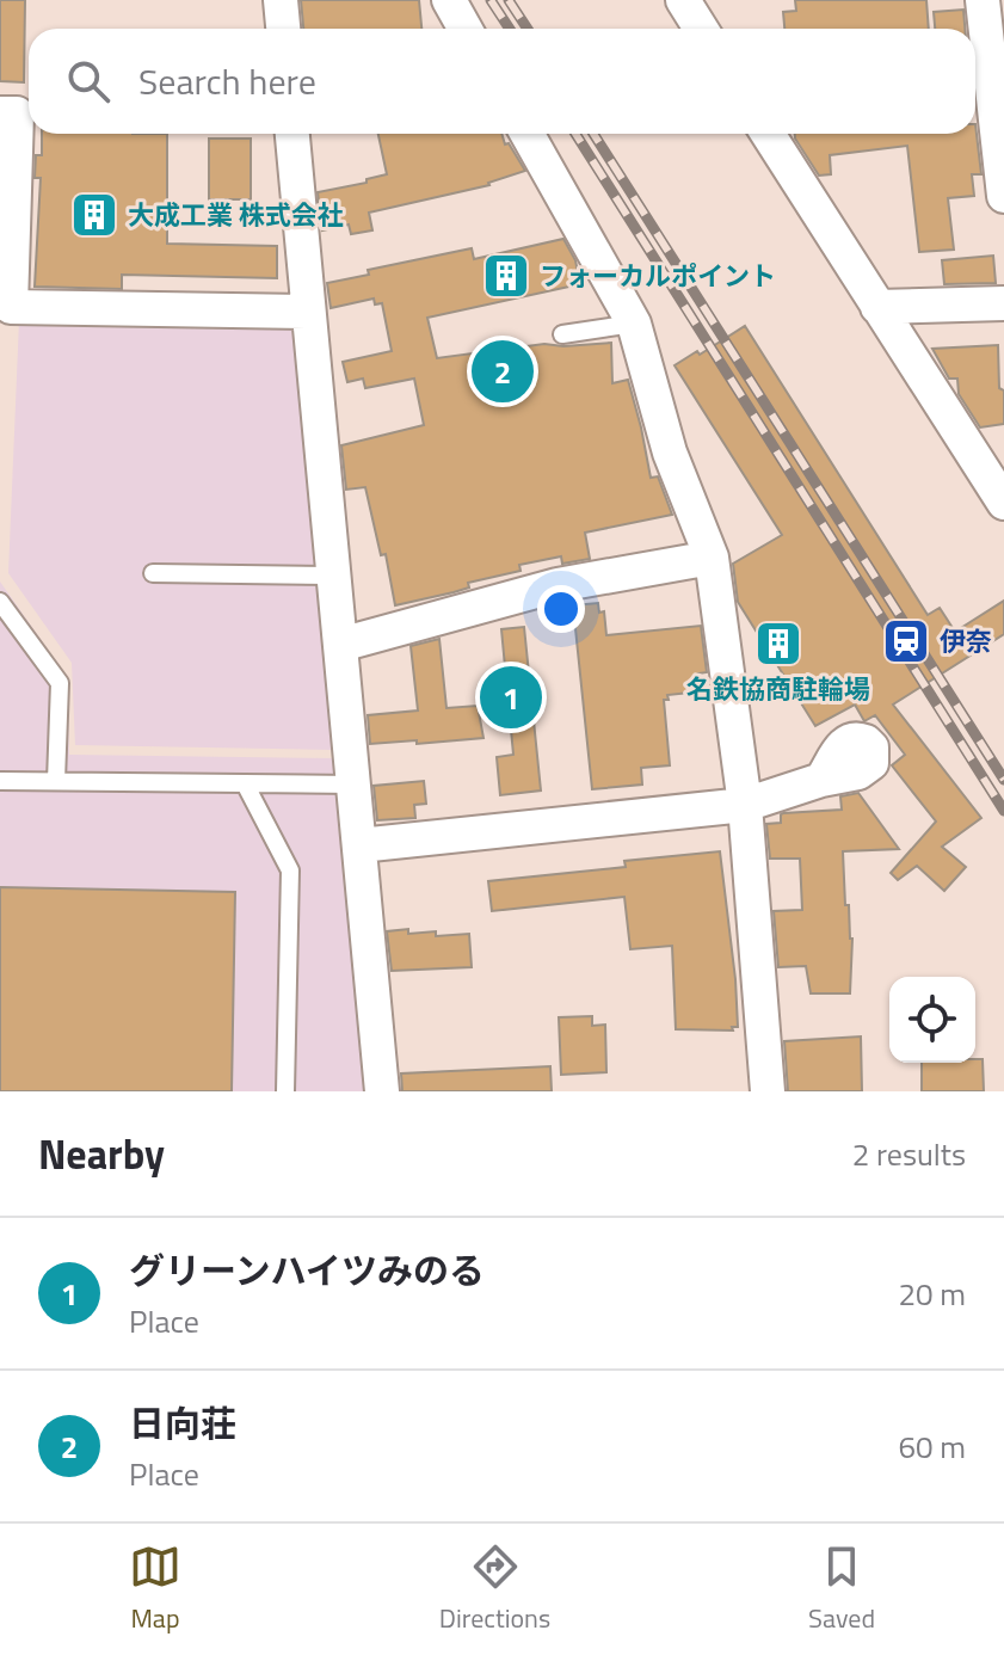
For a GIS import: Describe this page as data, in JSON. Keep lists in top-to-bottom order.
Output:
{
  "places": {
    "building": ["大成工業 株式会社", "フォーカルポイント", "名鉄協商駐輪場"],
    "station": ["伊奈"]
  },
  "page": {
    "search": "Search here",
    "pins": ["2", "1"],
    "heading": ["Nearby", "2 results"],
    "list": [
      {
        "mark": "1",
        "name": "グリーンハイツみのる",
        "note": "Place",
        "value": "20 m"
      },
      {
        "mark": "2",
        "name": "日向荘",
        "note": "Place",
        "value": "60 m"
      }
    ],
    "nav": ["Map", "Directions", "Saved"]
  }
}
